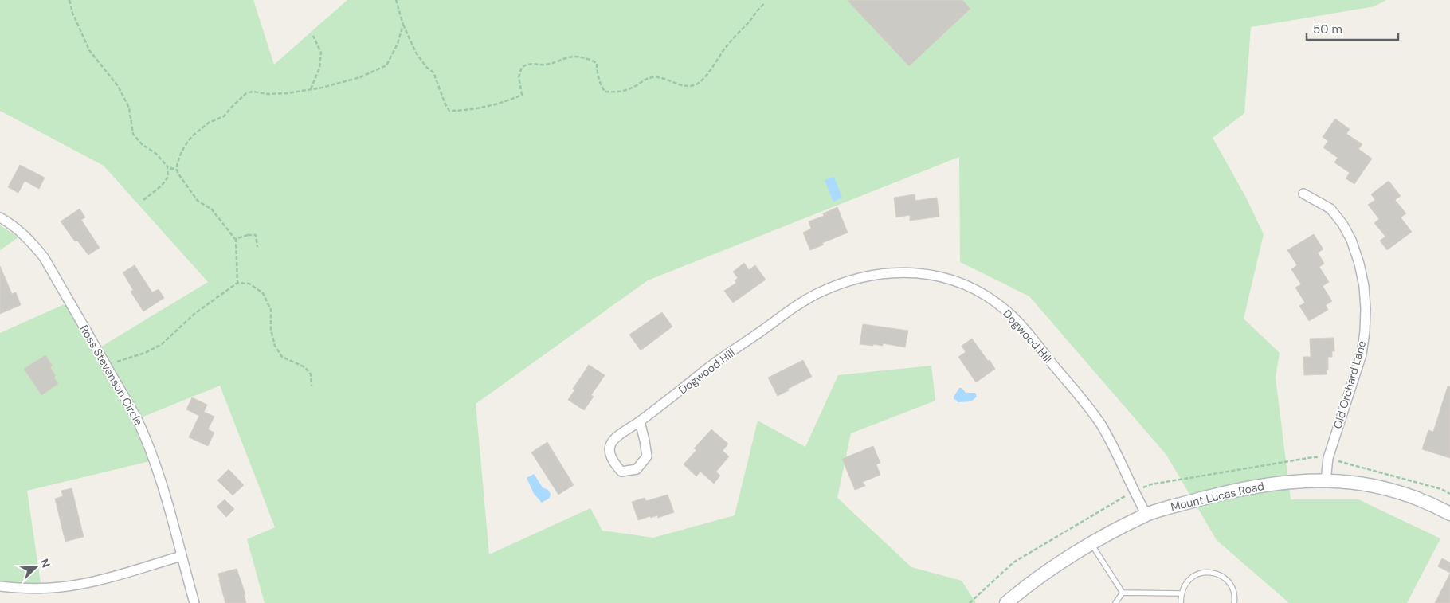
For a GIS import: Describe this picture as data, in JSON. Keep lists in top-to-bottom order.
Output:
{
  "streets": {
    "street": [
      "Dogwood Hill",
      "Ross Stevenson Circle",
      "Old Orchard Lane",
      "Mount Lucas Road"
    ]
  },
  "crossings": [
    ["Dogwood Hill", "Mount Lucas Road"],
    ["Old Orchard Lane", "Mount Lucas Road"]
  ],
  "scale_bar": "50 m",
  "north": "top right"
}
